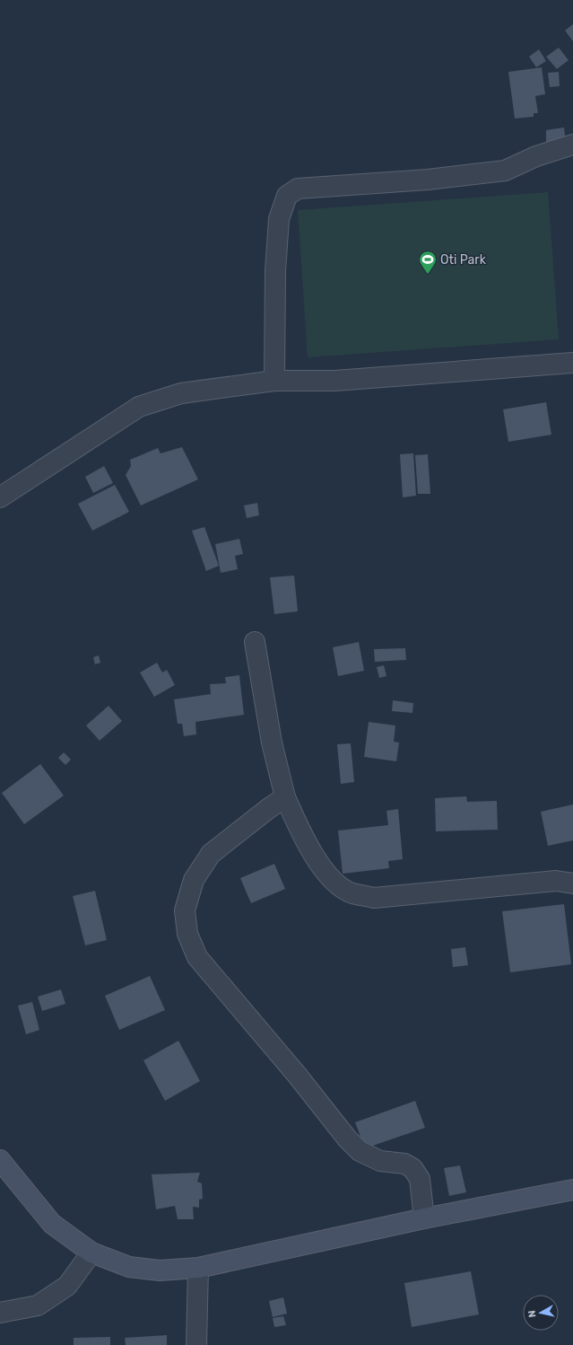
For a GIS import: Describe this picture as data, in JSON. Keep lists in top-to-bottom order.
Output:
{
  "places": {
    "sports": ["Oti Park"]
  },
  "north": "left"
}
